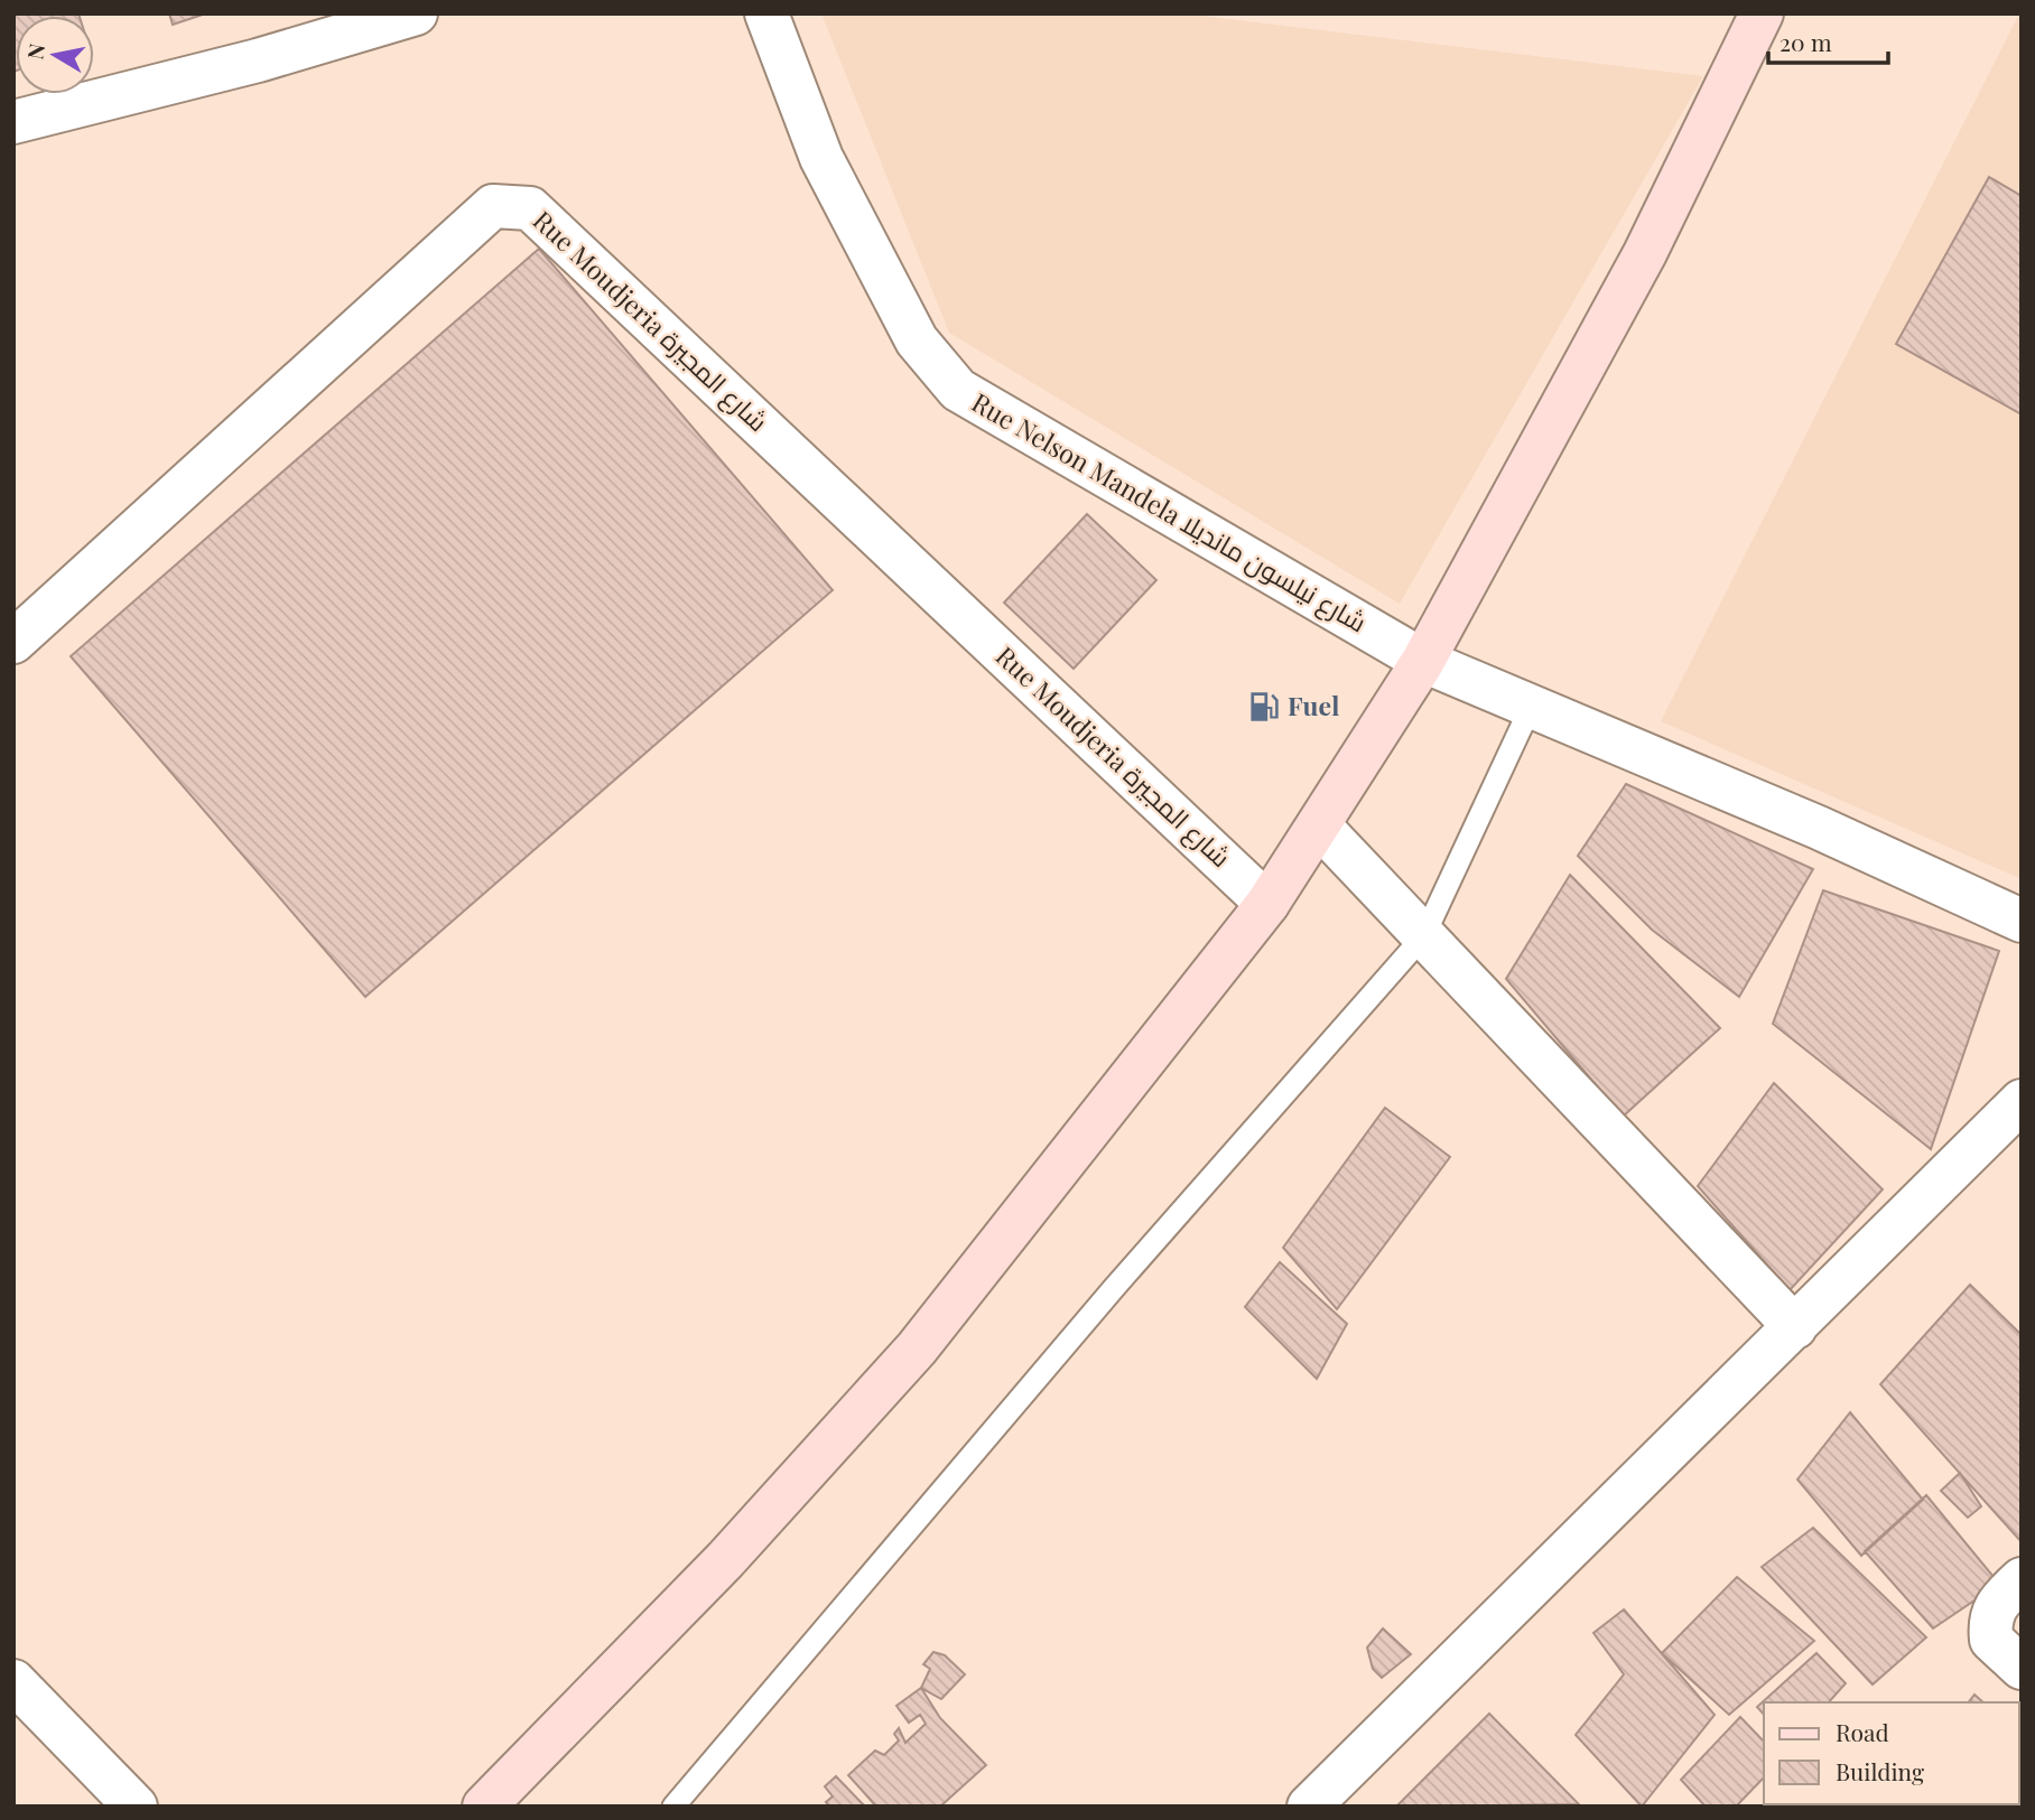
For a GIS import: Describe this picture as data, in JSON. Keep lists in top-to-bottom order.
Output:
{
  "streets": {
    "street": ["Rue Moudjeria شارع المجيرة", "Rue Nelson Mandela شارع نيلسون مانديلا"]
  },
  "places": {
    "fuel station": ["Fuel"]
  },
  "legend": ["Road", "Building"],
  "scale_bar": "20 m",
  "north": "left"
}
